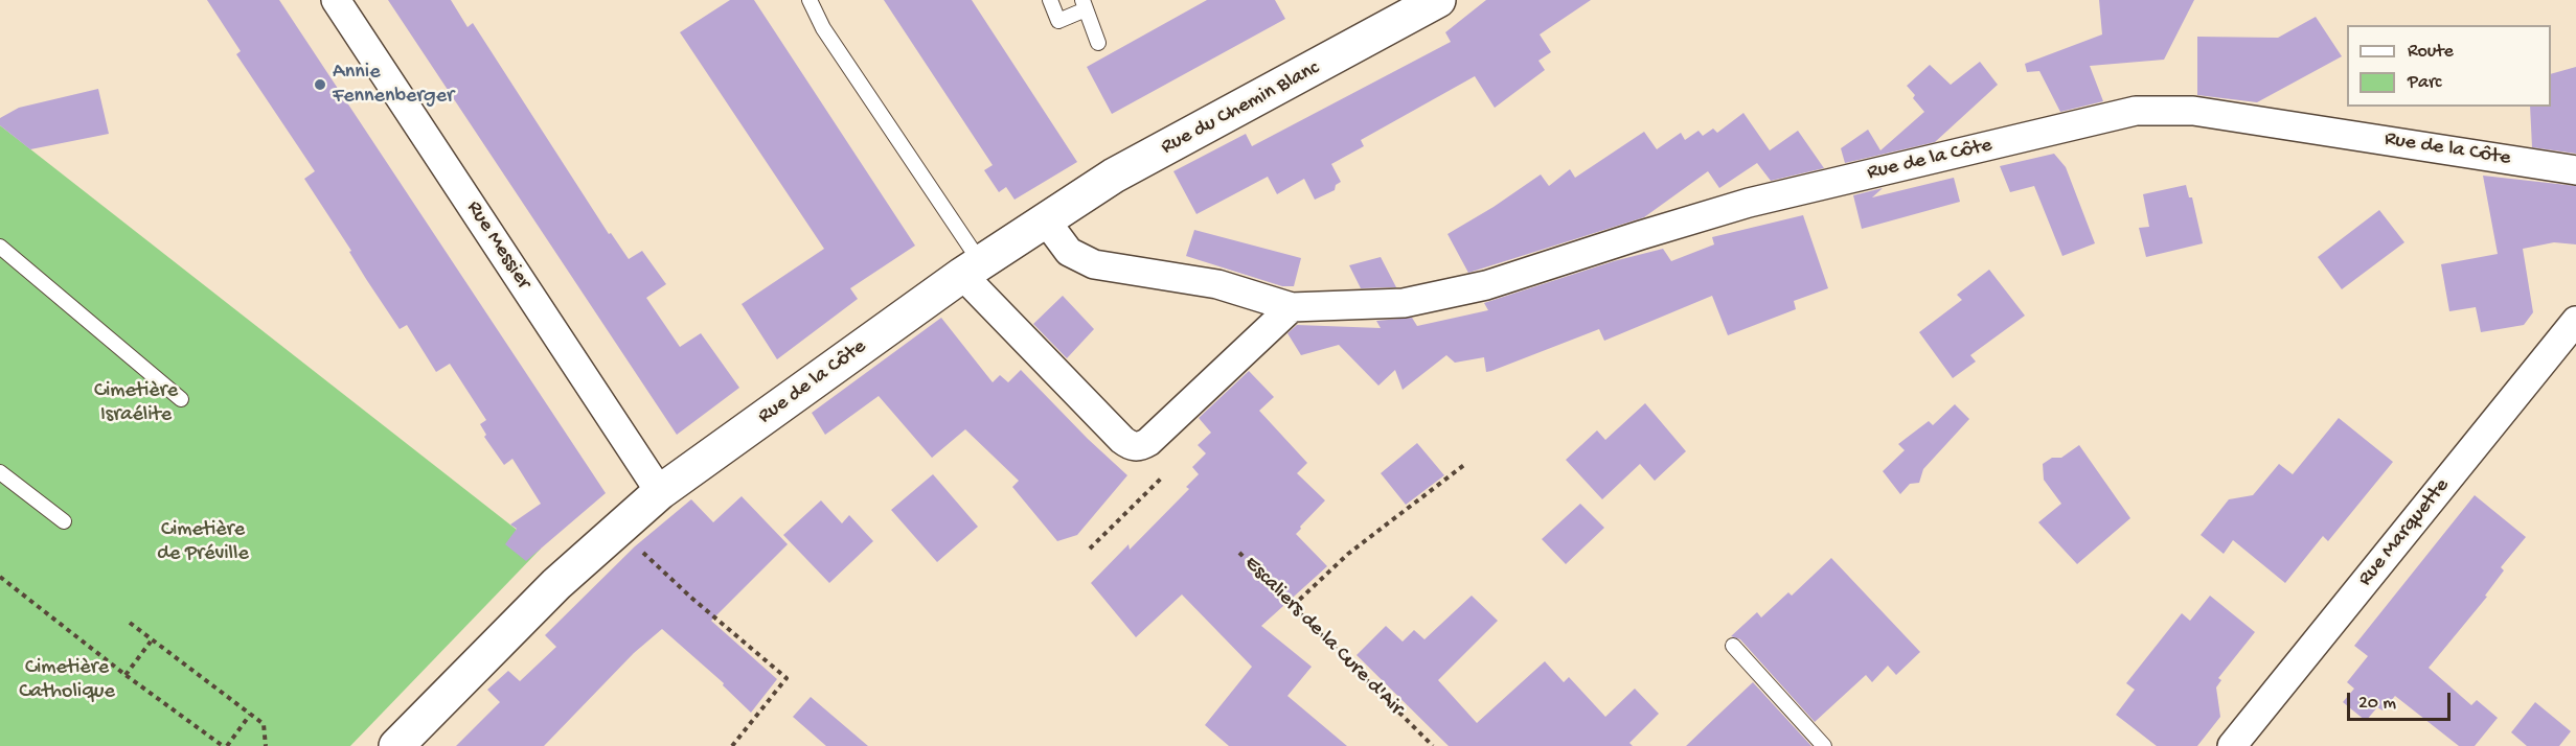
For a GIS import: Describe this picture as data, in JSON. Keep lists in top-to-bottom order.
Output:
{
  "streets": {
    "street": [
      "Rue du Chemin Blanc",
      "Rue de la Côte",
      "Rue Messier",
      "Rue Marquette"
    ],
    "path": ["Escaliers de la Cure d'Air"]
  },
  "crossings": [
    ["Rue du Chemin Blanc", "Rue de la Côte"],
    ["Rue de la Côte", "Rue Messier"]
  ],
  "parks": ["Cimetière Israélite", "Cimetière de Préville", "Cimetière Catholique"],
  "places": ["Annie Fennenberger"],
  "legend": ["Route", "Parc"],
  "scale_bar": "20 m"
}
